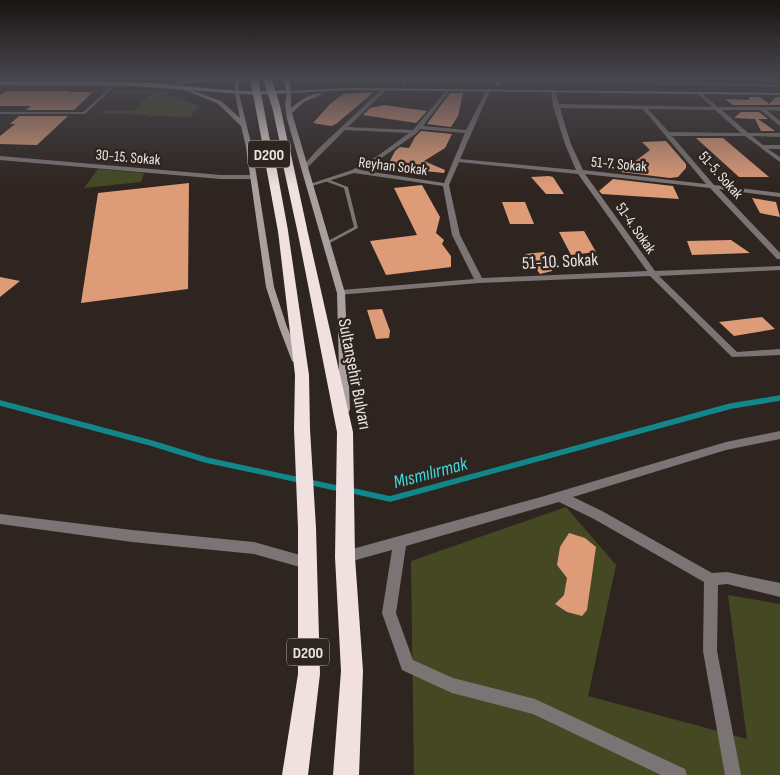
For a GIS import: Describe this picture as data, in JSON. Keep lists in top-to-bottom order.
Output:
{
  "streets": {
    "highway": ["D200", "Sultanşehir Bulvarı"],
    "street": [
      "30-15. Sokak",
      "51-7. Sokak",
      "Reyhan Sokak",
      "51-5. Sokak",
      "51-4. Sokak",
      "51-10. Sokak"
    ]
  },
  "crossings": [
    ["51-7. Sokak", "51-5. Sokak"],
    ["51-7. Sokak", "51-4. Sokak"],
    ["51-4. Sokak", "51-10. Sokak"]
  ],
  "water": ["Mısmılırmak"]
}
